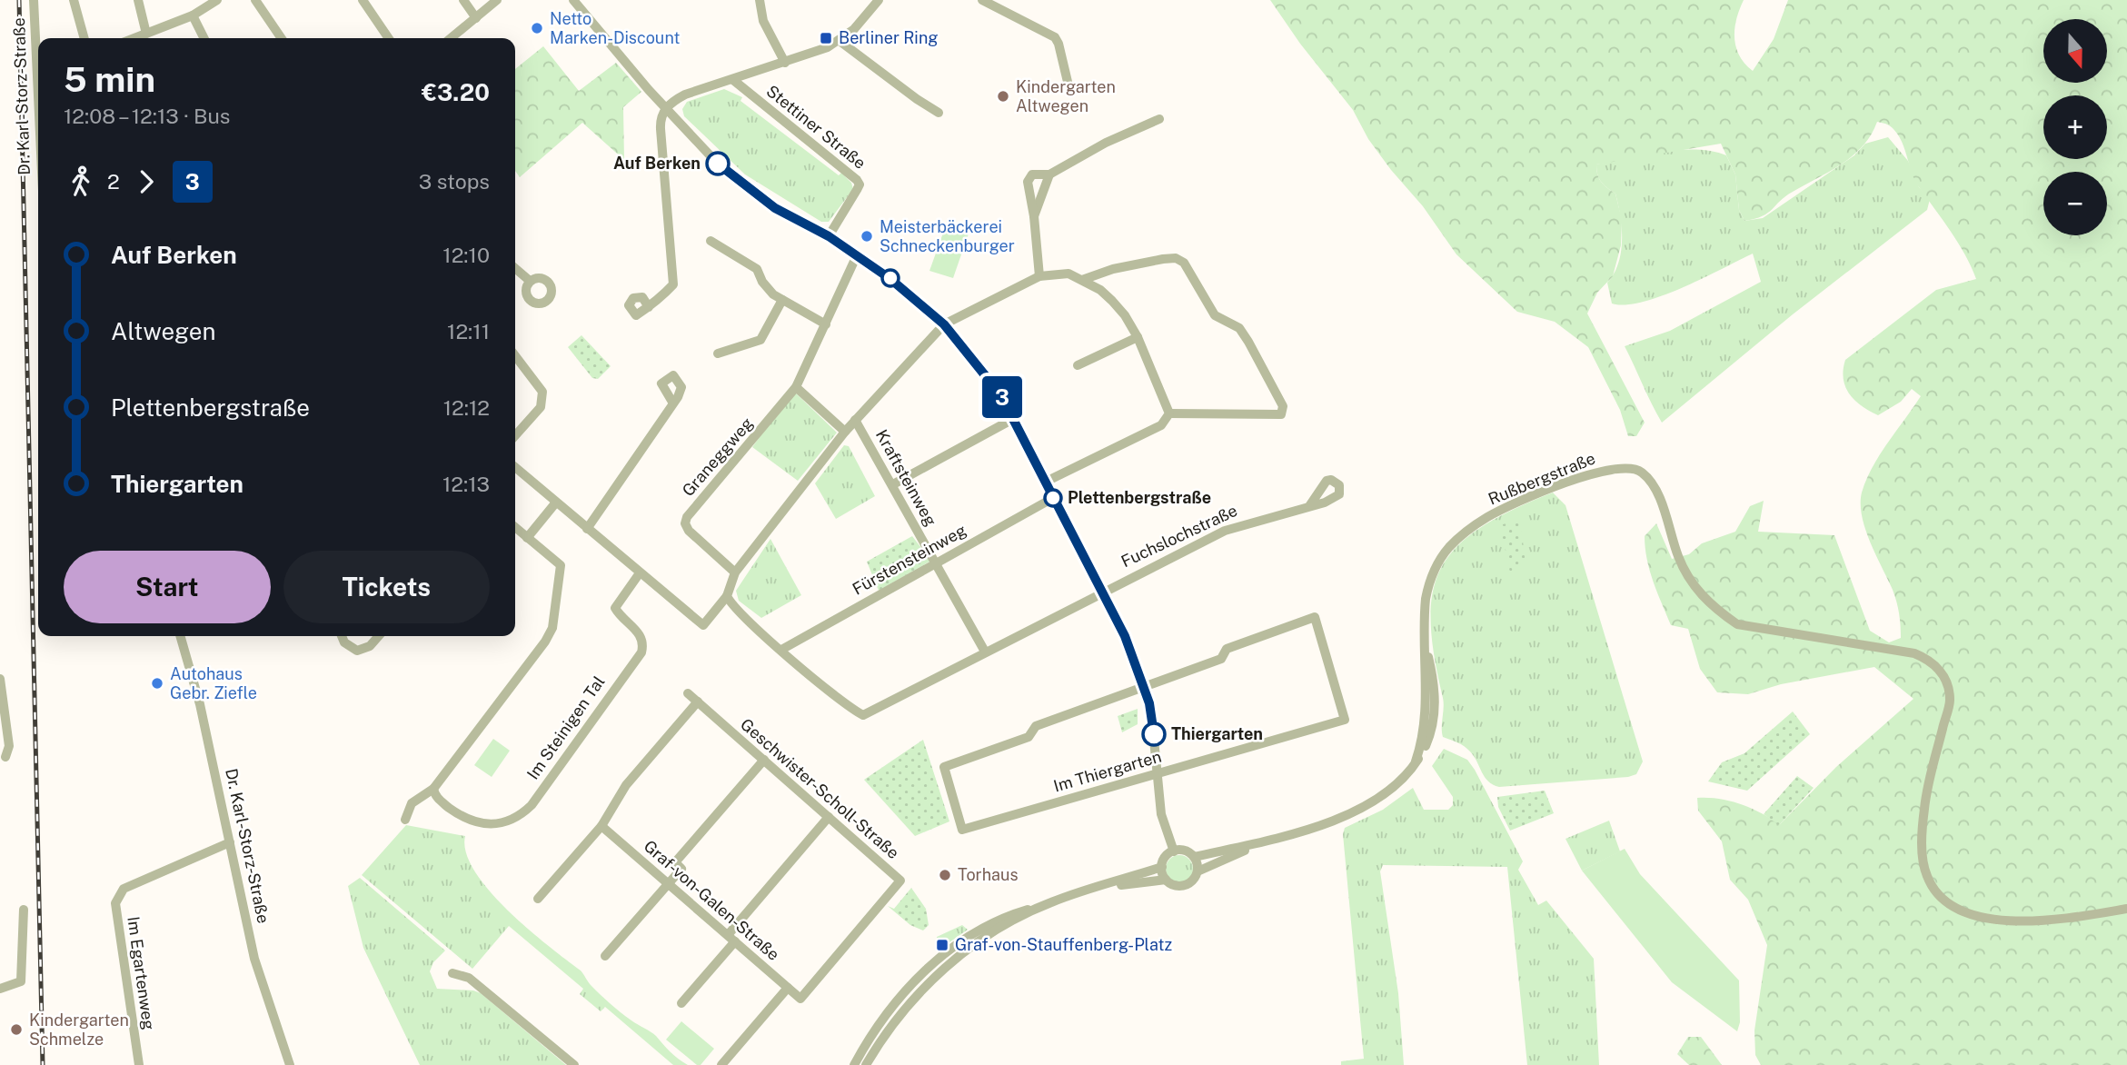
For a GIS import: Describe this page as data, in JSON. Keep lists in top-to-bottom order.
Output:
{
  "streets": {
    "street": [
      "Dr. Karl-Storz-Straße",
      "Stettiner Straße",
      "Graneggweg",
      "Kraftsteinweg",
      "Rußbergstraße",
      "Fuchslochstraße",
      "Fürstensteinweg",
      "Im Steinigen Tal",
      "Im Thiergarten",
      "Geschwister-Scholl-Straße",
      "Graf-von-Galen-Straße",
      "Im Egartenweg"
    ]
  },
  "crossings": [
    ["Dr. Karl-Storz-Straße", "Im Egartenweg"],
    ["Kraftsteinweg", "Fürstensteinweg"],
    ["Geschwister-Scholl-Straße", "Graf-von-Galen-Straße"]
  ],
  "places": {
    "other": [
      "Netto Marken-Discount",
      "Kindergarten Altwegen",
      "Auf Berken",
      "Meisterbäckerei Schneckenburger",
      "Plettenbergstraße",
      "Autohaus Gebr. Ziefle",
      "Thiergarten",
      "Torhaus",
      "Kindergarten Schmelze"
    ],
    "transit": ["Berliner Ring", "Graf-von-Stauffenberg-Platz"]
  },
  "lines": ["bus line 3"],
  "north": "bottom",
  "page": {
    "on_map": "3",
    "map_buttons": ["+", "−"],
    "heading": ["5 min", "12:08 – 12:13 · Bus", "€3.20"],
    "legs": ["2", "3", "3 stops"],
    "list": [
      {
        "name": "Auf Berken",
        "value": "12:10"
      },
      {
        "name": "Altwegen",
        "value": "12:11"
      },
      {
        "name": "Plettenbergstraße",
        "value": "12:12"
      },
      {
        "name": "Thiergarten",
        "value": "12:13"
      }
    ],
    "buttons": ["Start", "Tickets"]
  }
}
